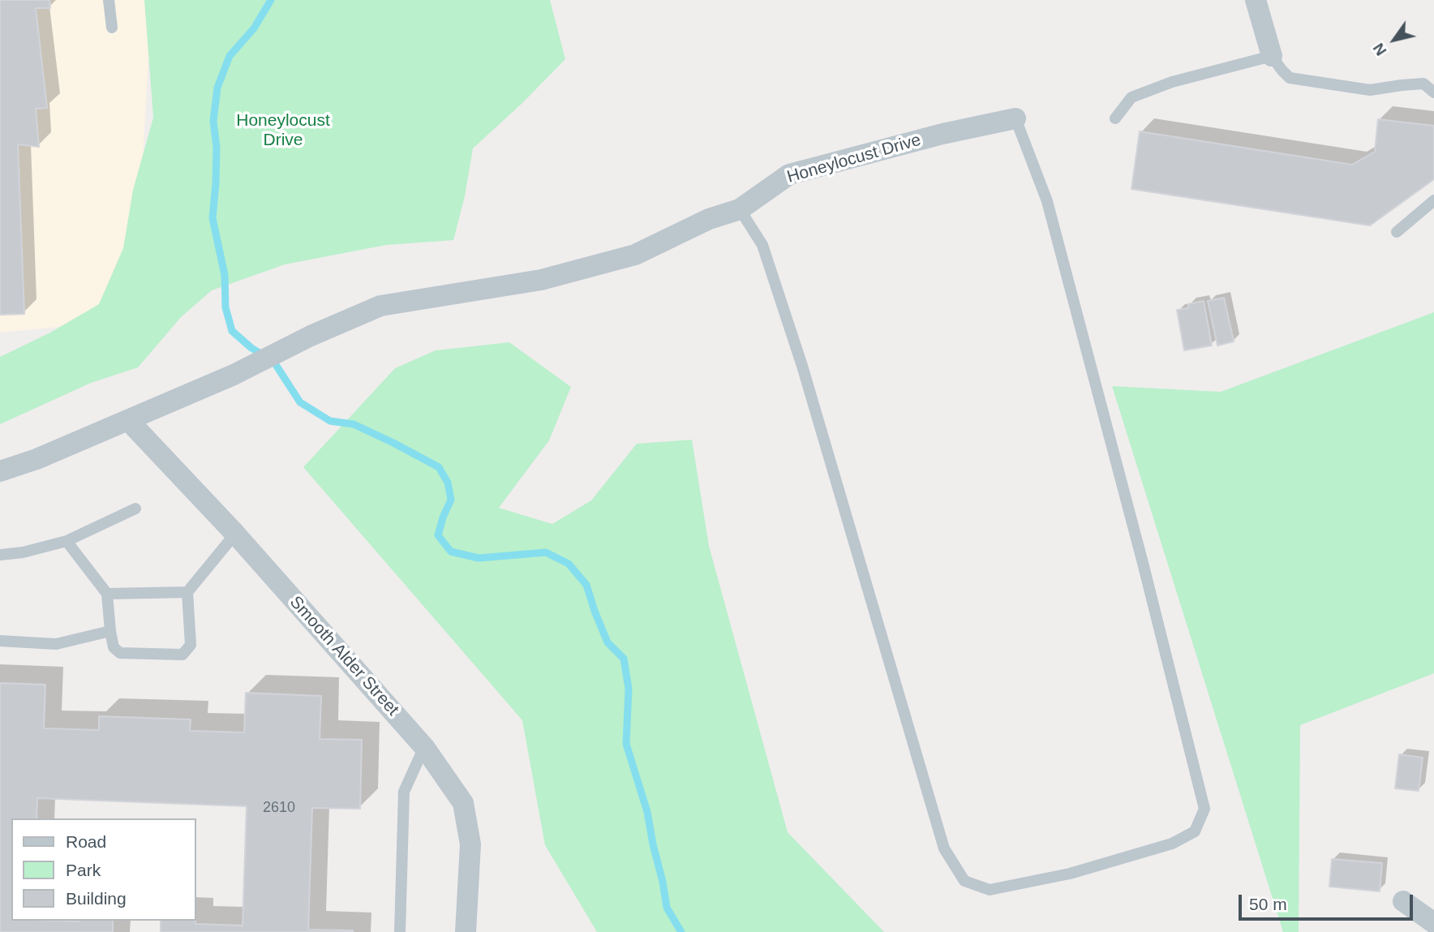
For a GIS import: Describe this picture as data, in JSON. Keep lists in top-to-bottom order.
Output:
{
  "streets": {
    "street": ["Honeylocust Drive", "Smooth Alder Street"]
  },
  "crossings": [
    ["Honeylocust Drive", "Smooth Alder Street"]
  ],
  "parks": ["Honeylocust Drive"],
  "house_numbers": ["2610"],
  "legend": ["Road", "Park", "Building"],
  "scale_bar": "50 m",
  "north": "bottom left"
}
